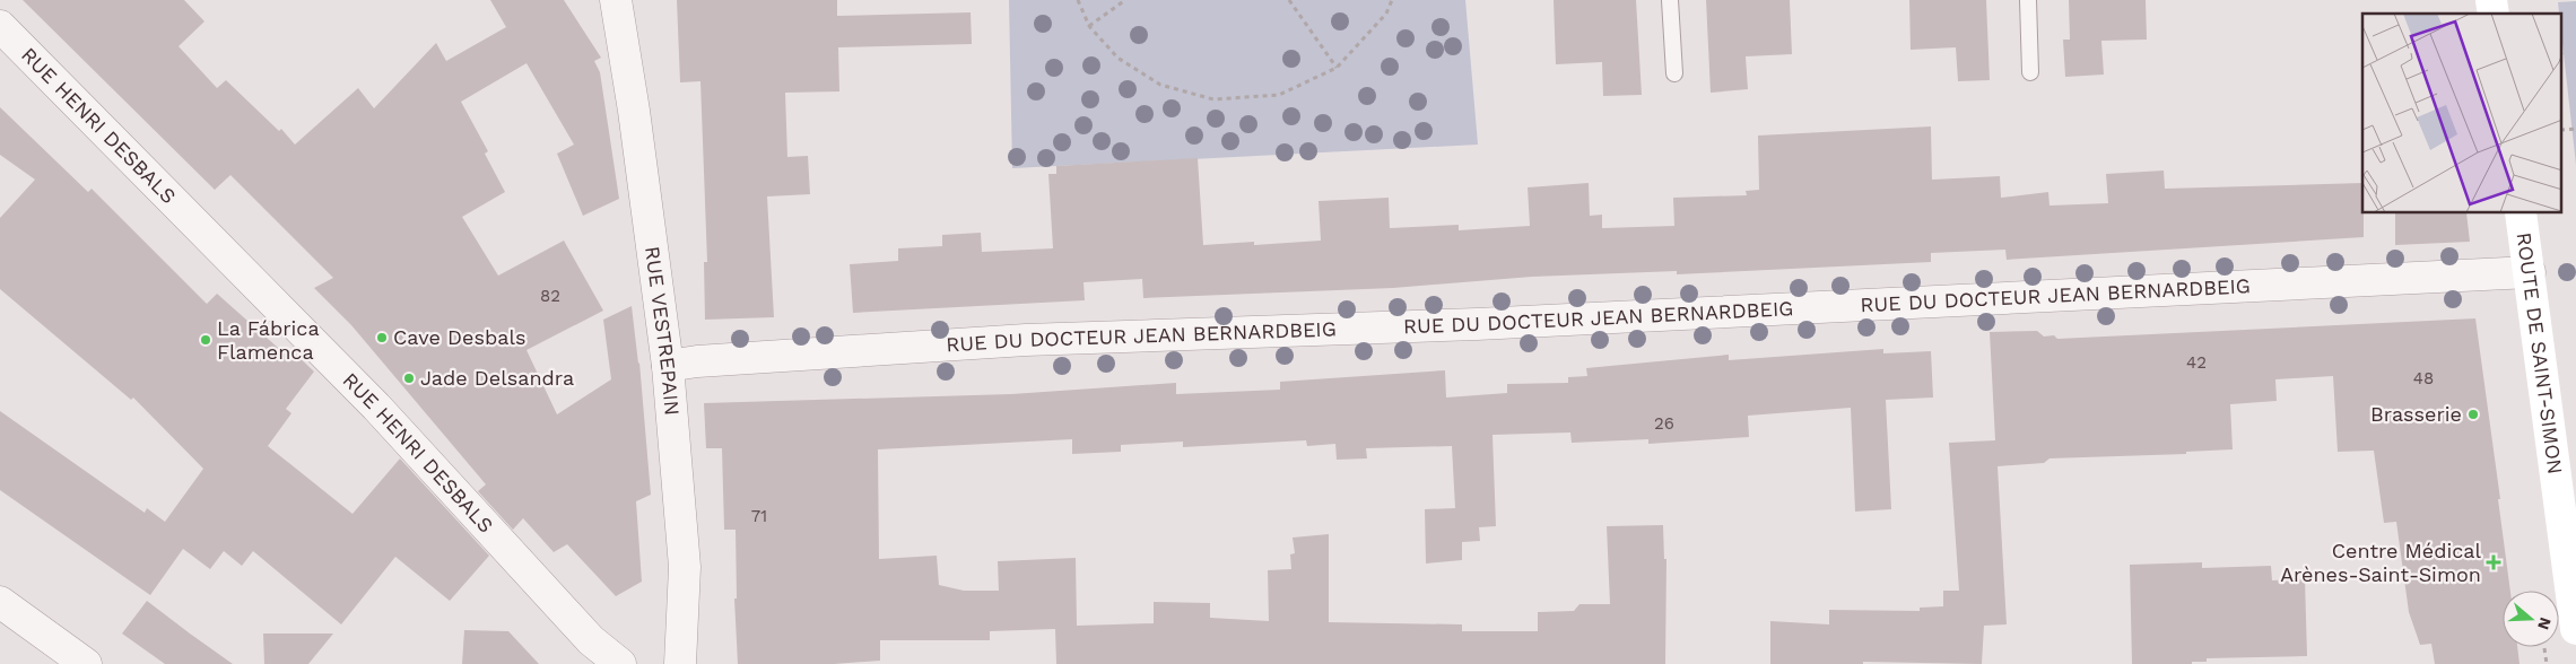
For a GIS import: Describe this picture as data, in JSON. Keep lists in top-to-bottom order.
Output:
{
  "streets": {
    "main road": ["ROUTE DE SAINT-SIMON"],
    "street": ["RUE HENRI DESBALS", "RUE DU DOCTEUR JEAN BERNARDBEIG", "RUE VESTREPAIN"]
  },
  "crossings": [
    ["RUE DU DOCTEUR JEAN BERNARDBEIG", "RUE VESTREPAIN"],
    ["RUE DU DOCTEUR JEAN BERNARDBEIG", "ROUTE DE SAINT-SIMON"]
  ],
  "places": {
    "other": [
      "Cave Desbals",
      "La Fábrica Flamenca",
      "Jade Delsandra",
      "Brasserie"
    ],
    "health": ["Centre Médical Arènes-Saint-Simon"]
  },
  "house_numbers": [
    "82",
    "42",
    "48",
    "26",
    "71"
  ],
  "north": "right"
}
